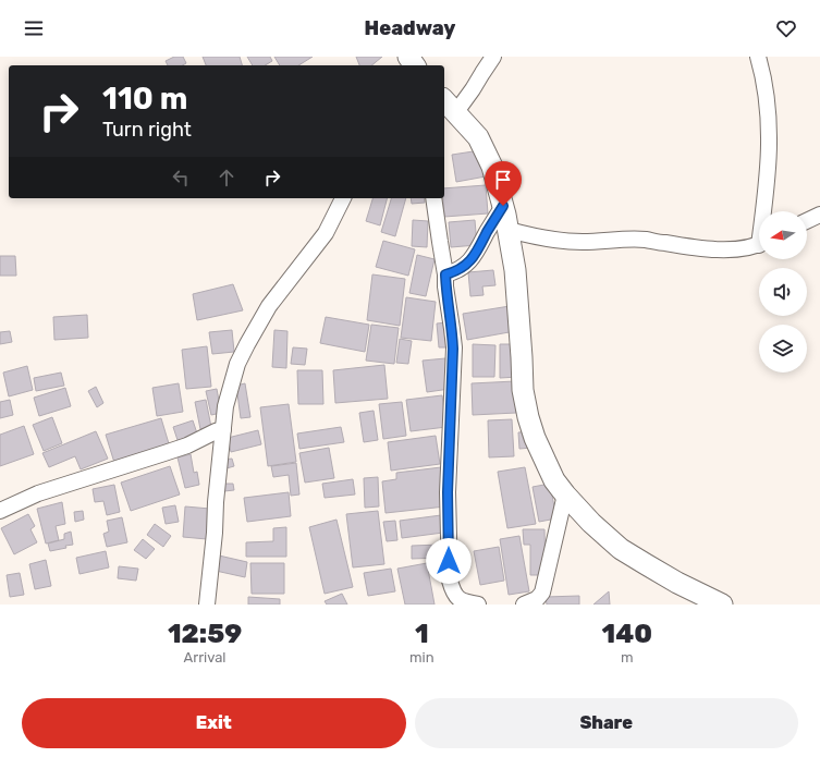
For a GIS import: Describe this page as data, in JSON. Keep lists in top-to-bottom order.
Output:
{
  "north": "left",
  "page": {
    "header": "Headway",
    "turn": ["110 m", "Turn right"],
    "eta": [
      "12:59",
      "Arrival",
      "1",
      "min",
      "140",
      "m"
    ],
    "buttons": ["Exit", "Share"]
  }
}
